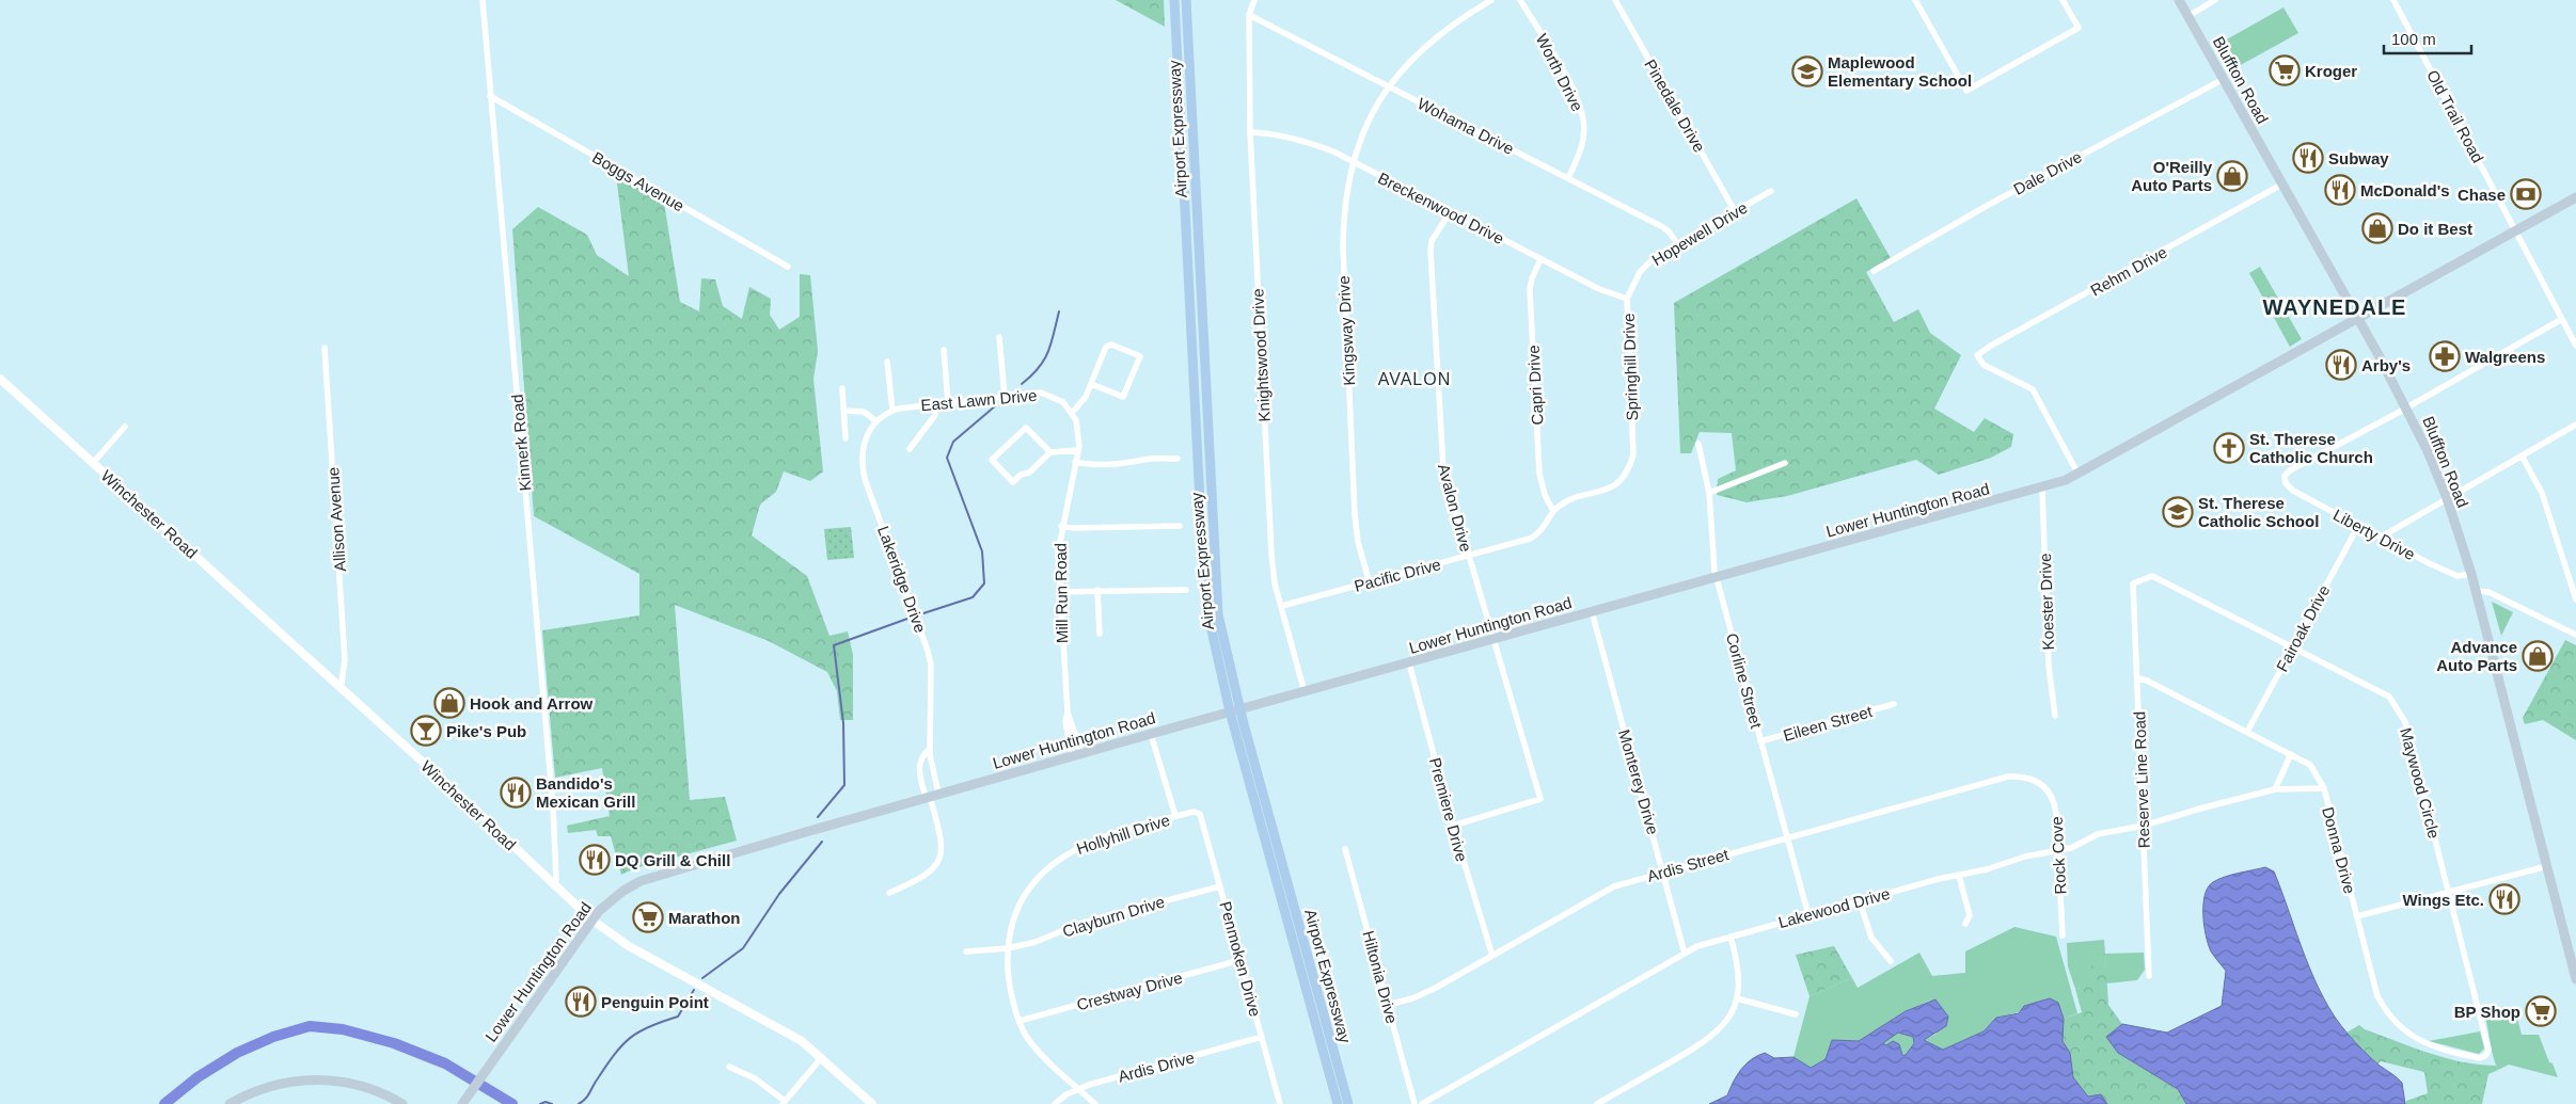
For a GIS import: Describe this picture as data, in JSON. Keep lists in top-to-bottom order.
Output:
{
  "streets": {
    "main road": ["Bluffton Road", "Airport Expressway", "Lower Huntington Road"],
    "street": [
      "Worth Drive",
      "Pinedale Drive",
      "Old Trail Road",
      "Wohama Drive",
      "Dale Drive",
      "Boggs Avenue",
      "Breckenwood Drive",
      "Hopewell Drive",
      "Rehm Drive",
      "Kingsway Drive",
      "Knightswood Drive",
      "Springhill Drive",
      "Capri Drive",
      "East Lawn Drive",
      "Kinnerk Road",
      "Avalon Drive",
      "Winchester Road",
      "Allison Avenue",
      "Liberty Drive",
      "Pacific Drive",
      "Lakeridge Drive",
      "Mill Run Road",
      "Koester Drive",
      "Fairoak Drive",
      "Corline Street",
      "Eileen Street",
      "Reserve Line Road",
      "Monterey Drive",
      "Maywood Circle",
      "Premiere Drive",
      "Hollyhill Drive",
      "Donna Drive",
      "Rock Cove",
      "Ardis Street",
      "Lakewood Drive",
      "Clayburn Drive",
      "Penmoken Drive",
      "Hiltonia Drive",
      "Crestway Drive",
      "Ardis Drive"
    ]
  },
  "crossings": [
    ["Worth Drive", "Wohama Drive"],
    ["Bluffton Road", "Dale Drive"],
    ["Bluffton Road", "Rehm Drive"],
    ["Bluffton Road", "Lower Huntington Road"],
    ["Bluffton Road", "Liberty Drive"],
    ["Pinedale Drive", "Hopewell Drive"],
    ["Old Trail Road", "Lower Huntington Road"],
    ["Wohama Drive", "Hopewell Drive"],
    ["Wohama Drive", "Kingsway Drive"],
    ["Wohama Drive", "Knightswood Drive"],
    ["Airport Expressway", "Lower Huntington Road"],
    ["Boggs Avenue", "Kinnerk Road"],
    ["Breckenwood Drive", "Kingsway Drive"],
    ["Breckenwood Drive", "Knightswood Drive"],
    ["Breckenwood Drive", "Springhill Drive"],
    ["Breckenwood Drive", "Capri Drive"],
    ["Breckenwood Drive", "Avalon Drive"],
    ["Hopewell Drive", "Springhill Drive"],
    ["Rehm Drive", "Lower Huntington Road"],
    ["Kingsway Drive", "Pacific Drive"],
    ["Knightswood Drive", "Lower Huntington Road"],
    ["Knightswood Drive", "Pacific Drive"],
    ["Springhill Drive", "Pacific Drive"],
    ["Capri Drive", "Pacific Drive"],
    ["East Lawn Drive", "Lakeridge Drive"],
    ["East Lawn Drive", "Mill Run Road"],
    ["Kinnerk Road", "Winchester Road"],
    ["Avalon Drive", "Lower Huntington Road"],
    ["Avalon Drive", "Pacific Drive"],
    ["Avalon Drive", "Premiere Drive"],
    ["Lower Huntington Road", "Winchester Road"],
    ["Lower Huntington Road", "Lakeridge Drive"],
    ["Lower Huntington Road", "Mill Run Road"],
    ["Lower Huntington Road", "Koester Drive"],
    ["Lower Huntington Road", "Corline Street"],
    ["Lower Huntington Road", "Monterey Drive"],
    ["Lower Huntington Road", "Premiere Drive"],
    ["Winchester Road", "Allison Avenue"],
    ["Liberty Drive", "Fairoak Drive"],
    ["Fairoak Drive", "Maywood Circle"],
    ["Fairoak Drive", "Donna Drive"],
    ["Corline Street", "Eileen Street"],
    ["Corline Street", "Ardis Street"],
    ["Corline Street", "Lakewood Drive"],
    ["Reserve Line Road", "Maywood Circle"],
    ["Reserve Line Road", "Donna Drive"],
    ["Reserve Line Road", "Lakewood Drive"],
    ["Monterey Drive", "Ardis Street"],
    ["Monterey Drive", "Lakewood Drive"],
    ["Maywood Circle", "Donna Drive"],
    ["Premiere Drive", "Ardis Street"],
    ["Hollyhill Drive", "Clayburn Drive"],
    ["Hollyhill Drive", "Penmoken Drive"],
    ["Hollyhill Drive", "Crestway Drive"],
    ["Hollyhill Drive", "Ardis Drive"],
    ["Donna Drive", "Lakewood Drive"],
    ["Rock Cove", "Ardis Street"],
    ["Rock Cove", "Lakewood Drive"],
    ["Ardis Street", "Hiltonia Drive"],
    ["Clayburn Drive", "Penmoken Drive"],
    ["Penmoken Drive", "Crestway Drive"],
    ["Penmoken Drive", "Ardis Drive"]
  ],
  "districts": ["WAYNEDALE", "AVALON"],
  "places": {
    "supermarket": ["Kroger", "Marathon", "BP Shop"],
    "school or university": ["Maplewood Elementary School", "St. Therese Catholic School"],
    "restaurant": [
      "Subway",
      "McDonald's",
      "Arby's",
      "Bandido's Mexican Grill",
      "DQ Grill & Chill",
      "Wings Etc.",
      "Penguin Point"
    ],
    "shop": [
      "O'Reilly Auto Parts",
      "Do it Best",
      "Advance Auto Parts",
      "Hook and Arrow"
    ],
    "bank": ["Chase"],
    "pharmacy": ["Walgreens"],
    "church": ["St. Therese Catholic Church"],
    "bar": ["Pike's Pub"]
  },
  "scale_bar": "100 m"
}
